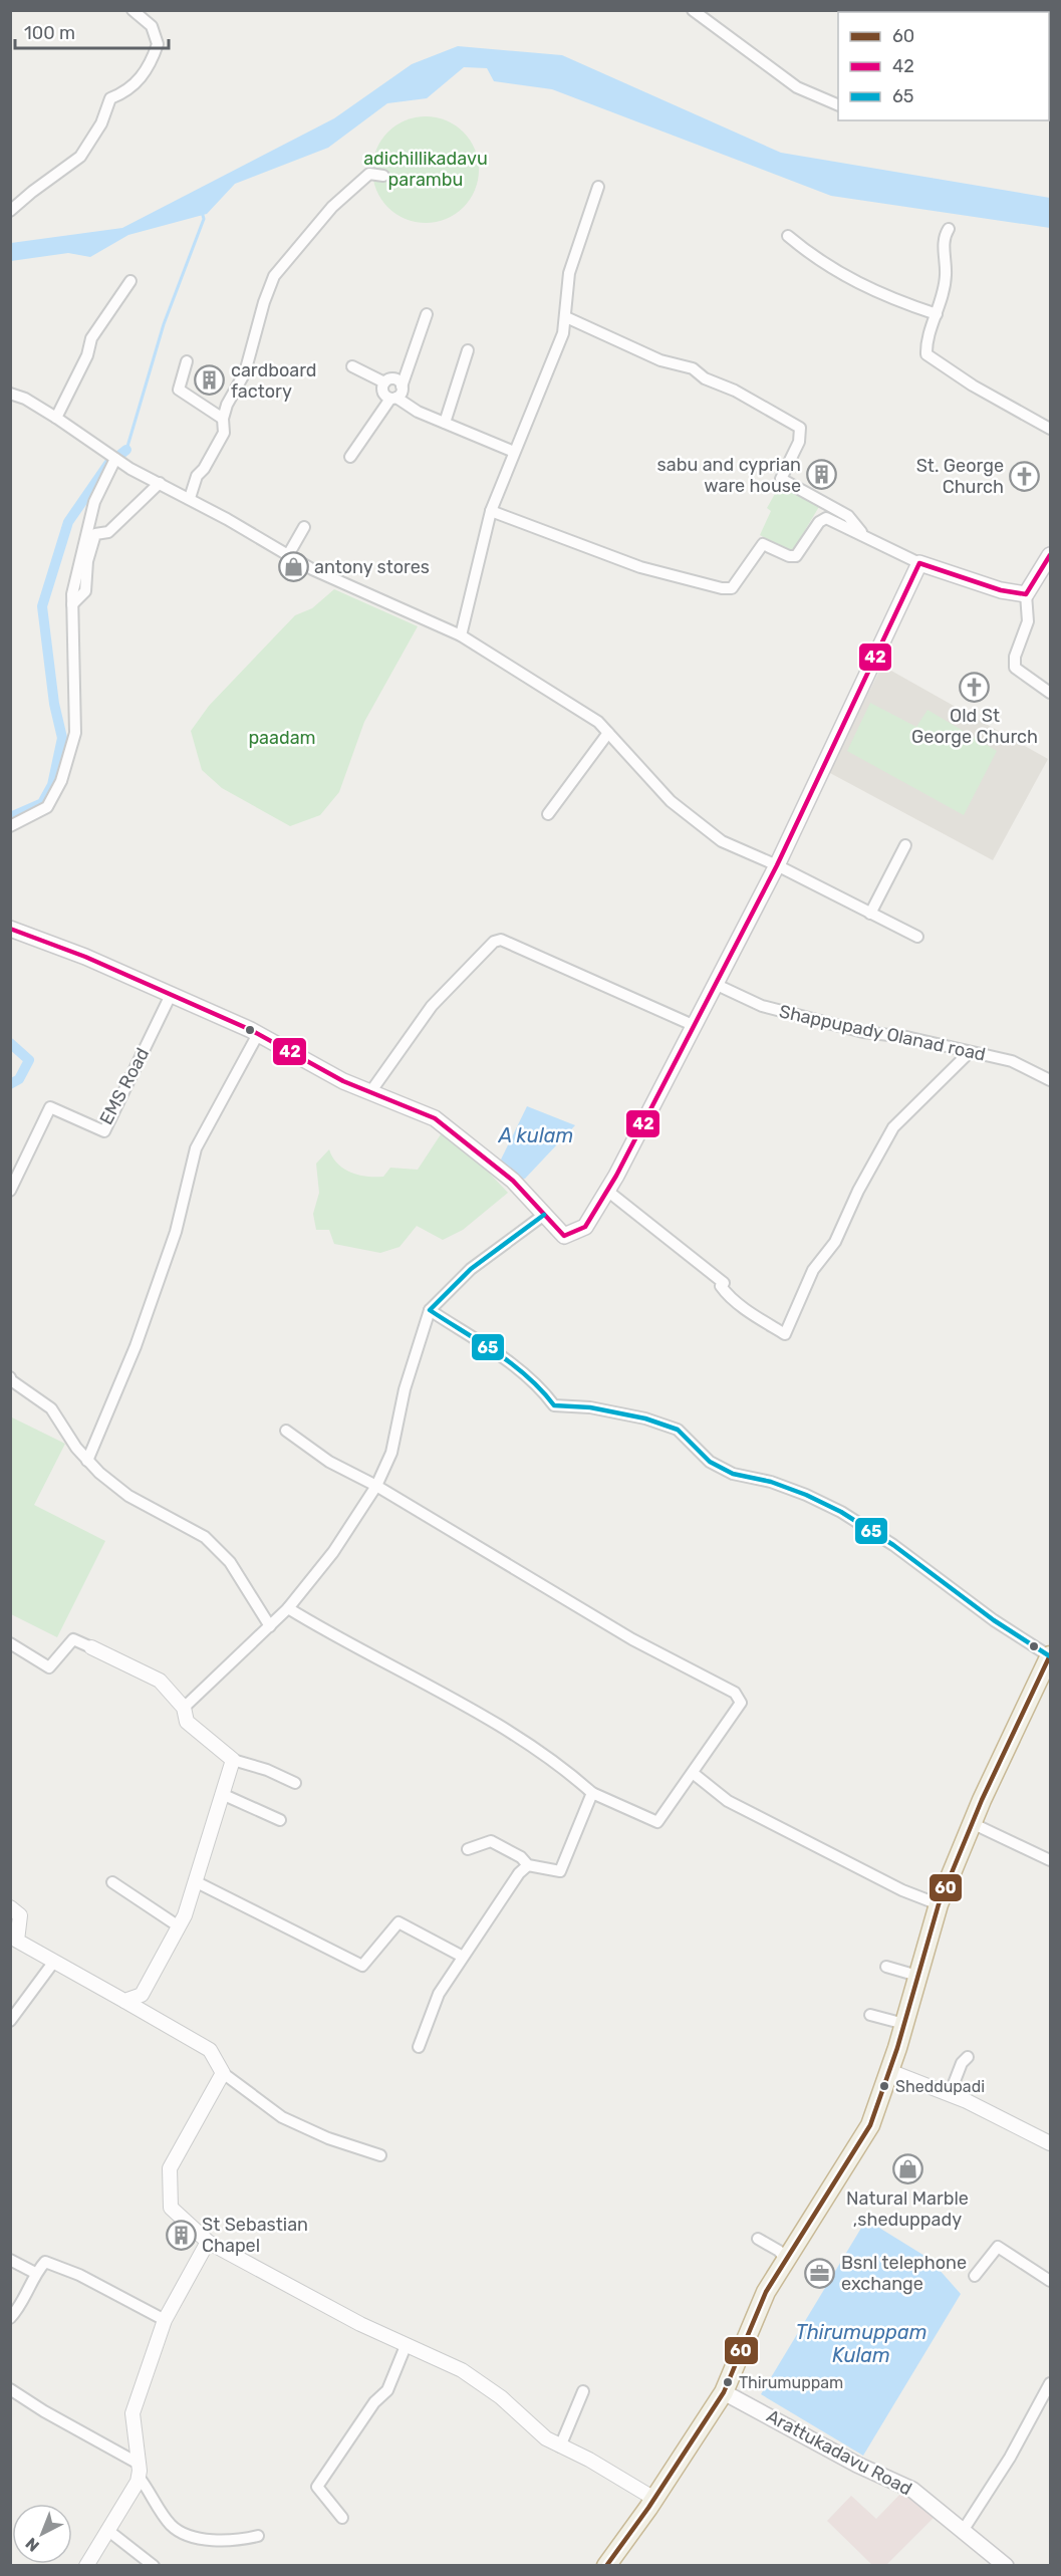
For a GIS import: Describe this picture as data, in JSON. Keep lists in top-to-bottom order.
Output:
{
  "streets": {
    "main road": ["Arattukadavu Road"],
    "street": ["Shappupady Olanad road", "EMS Road"]
  },
  "water": ["A kulam", "Thirumuppam Kulam"],
  "parks": ["adichillikadavu parambu", "paadam"],
  "places": {
    "building": ["cardboard factory", "sabu and cyprian ware house", "St Sebastian Chapel"],
    "church": ["St. George Church", "Old St George Church"],
    "shop": ["antony stores", "Natural Marble ,sheduppady"],
    "other": ["Sheddupadi", "Thirumuppam"],
    "office": ["Bsnl telephone exchange"]
  },
  "lines": ["transit line 42", "transit line 65", "transit line 60"],
  "legend": ["60", "42", "65"],
  "scale_bar": "100 m",
  "north": "bottom left"
}
